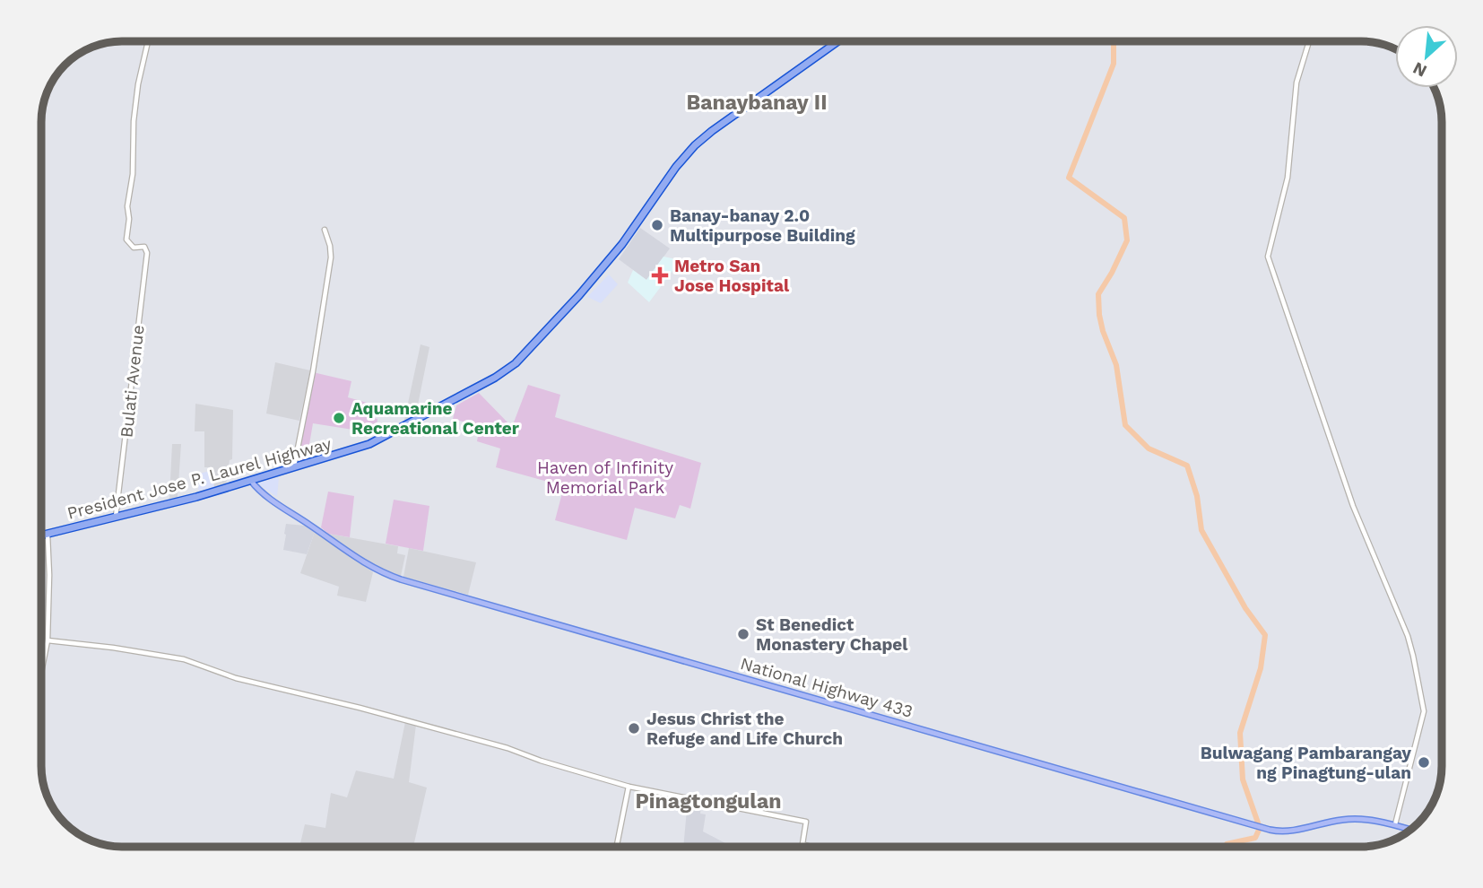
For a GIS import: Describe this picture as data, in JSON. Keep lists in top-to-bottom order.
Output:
{
  "streets": {
    "highway": ["President Jose P. Laurel Highway"],
    "main road": ["National Highway 433"],
    "street": ["Bulati Avenue"]
  },
  "crossings": [
    ["Bulati Avenue", "President Jose P. Laurel Highway"],
    ["President Jose P. Laurel Highway", "National Highway 433"]
  ],
  "districts": ["Banaybanay II", "Pinagtongulan"],
  "parks": ["Haven of Infinity Memorial Park"],
  "places": {
    "other": [
      "Banay-banay 2.0 Multipurpose Building",
      "Aquamarine Recreational Center",
      "St Benedict Monastery Chapel",
      "Jesus Christ the Refuge and Life Church",
      "Bulwagang Pambarangay ng Pinagtung-ulan"
    ],
    "health": ["Metro San Jose Hospital"]
  },
  "north": "bottom left"
}
